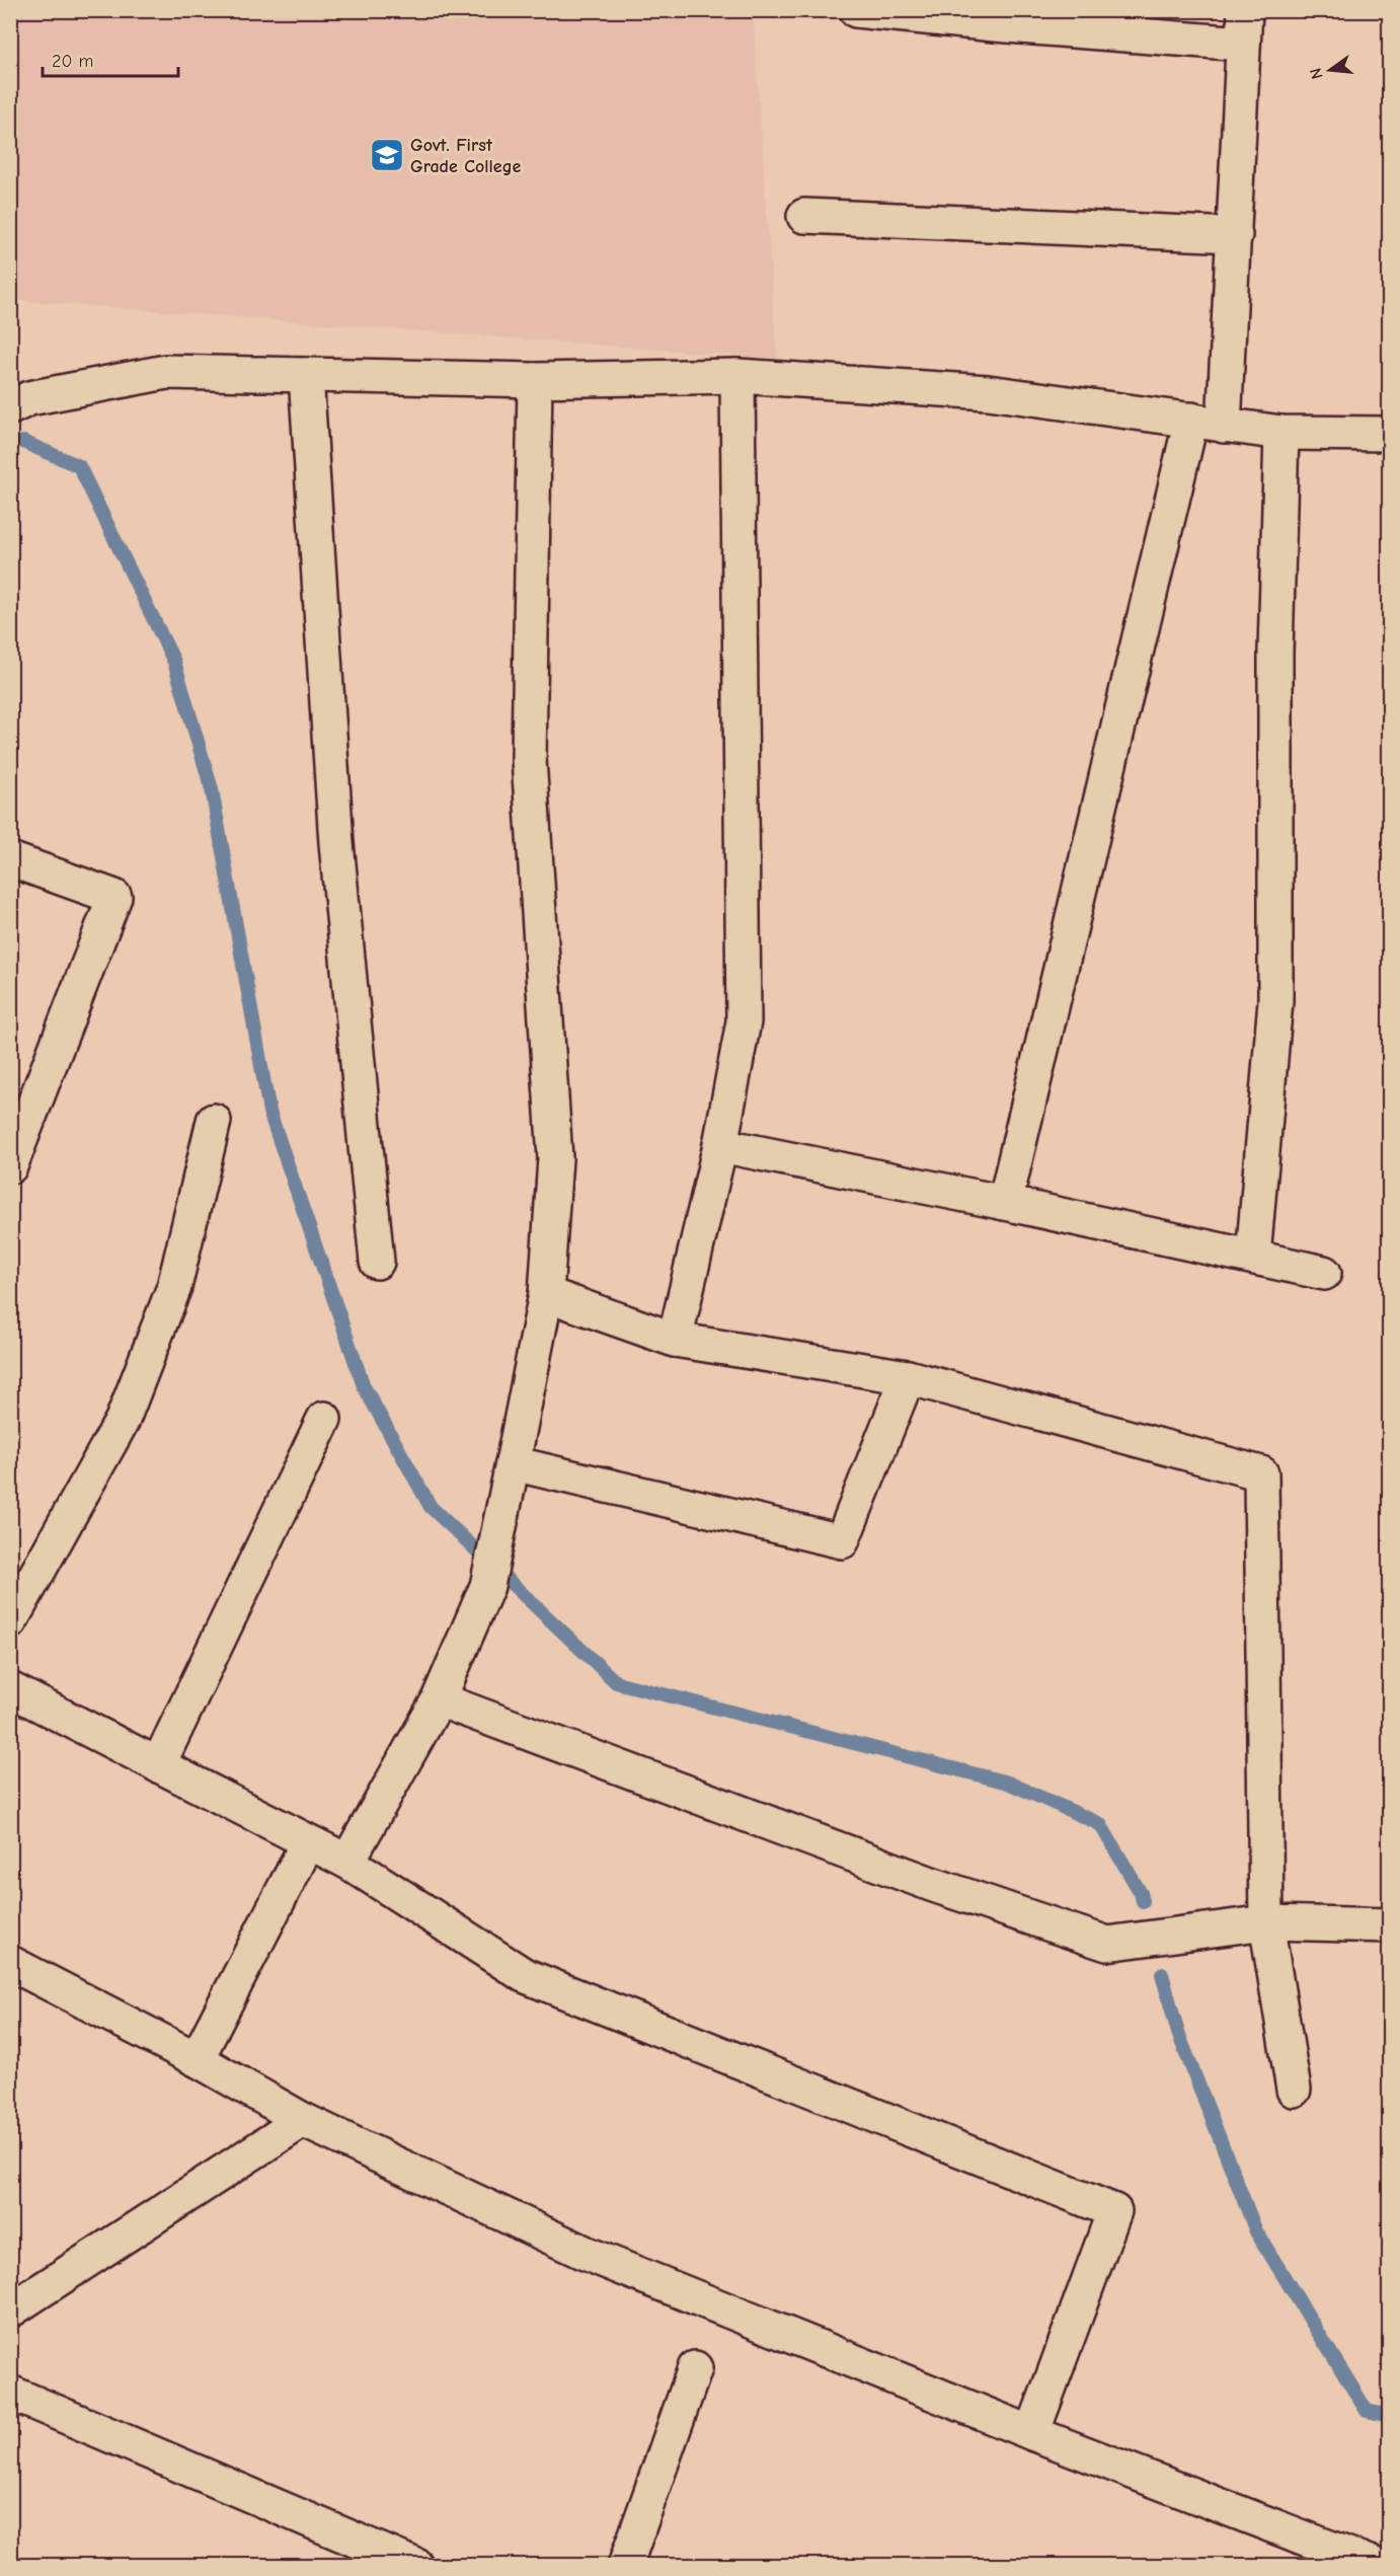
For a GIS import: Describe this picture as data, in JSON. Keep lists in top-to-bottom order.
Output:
{
  "places": {
    "school or university": ["Govt. First Grade College"]
  },
  "scale_bar": "20 m",
  "north": "left"
}
